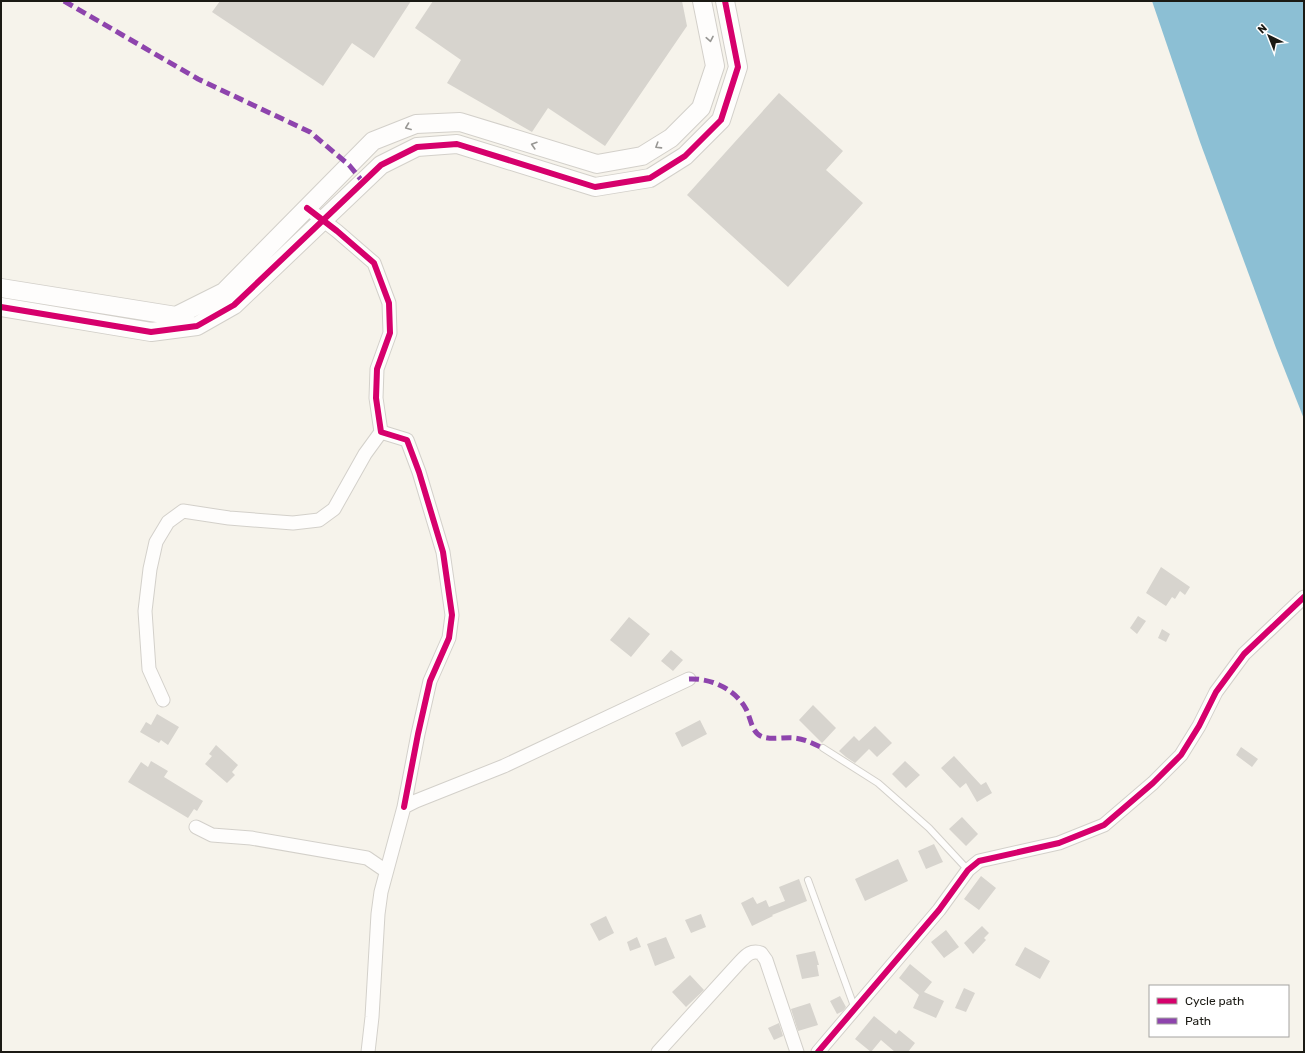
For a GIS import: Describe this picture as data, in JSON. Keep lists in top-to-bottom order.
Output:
{
  "legend": ["Cycle path", "Path"],
  "north": "top left"
}
